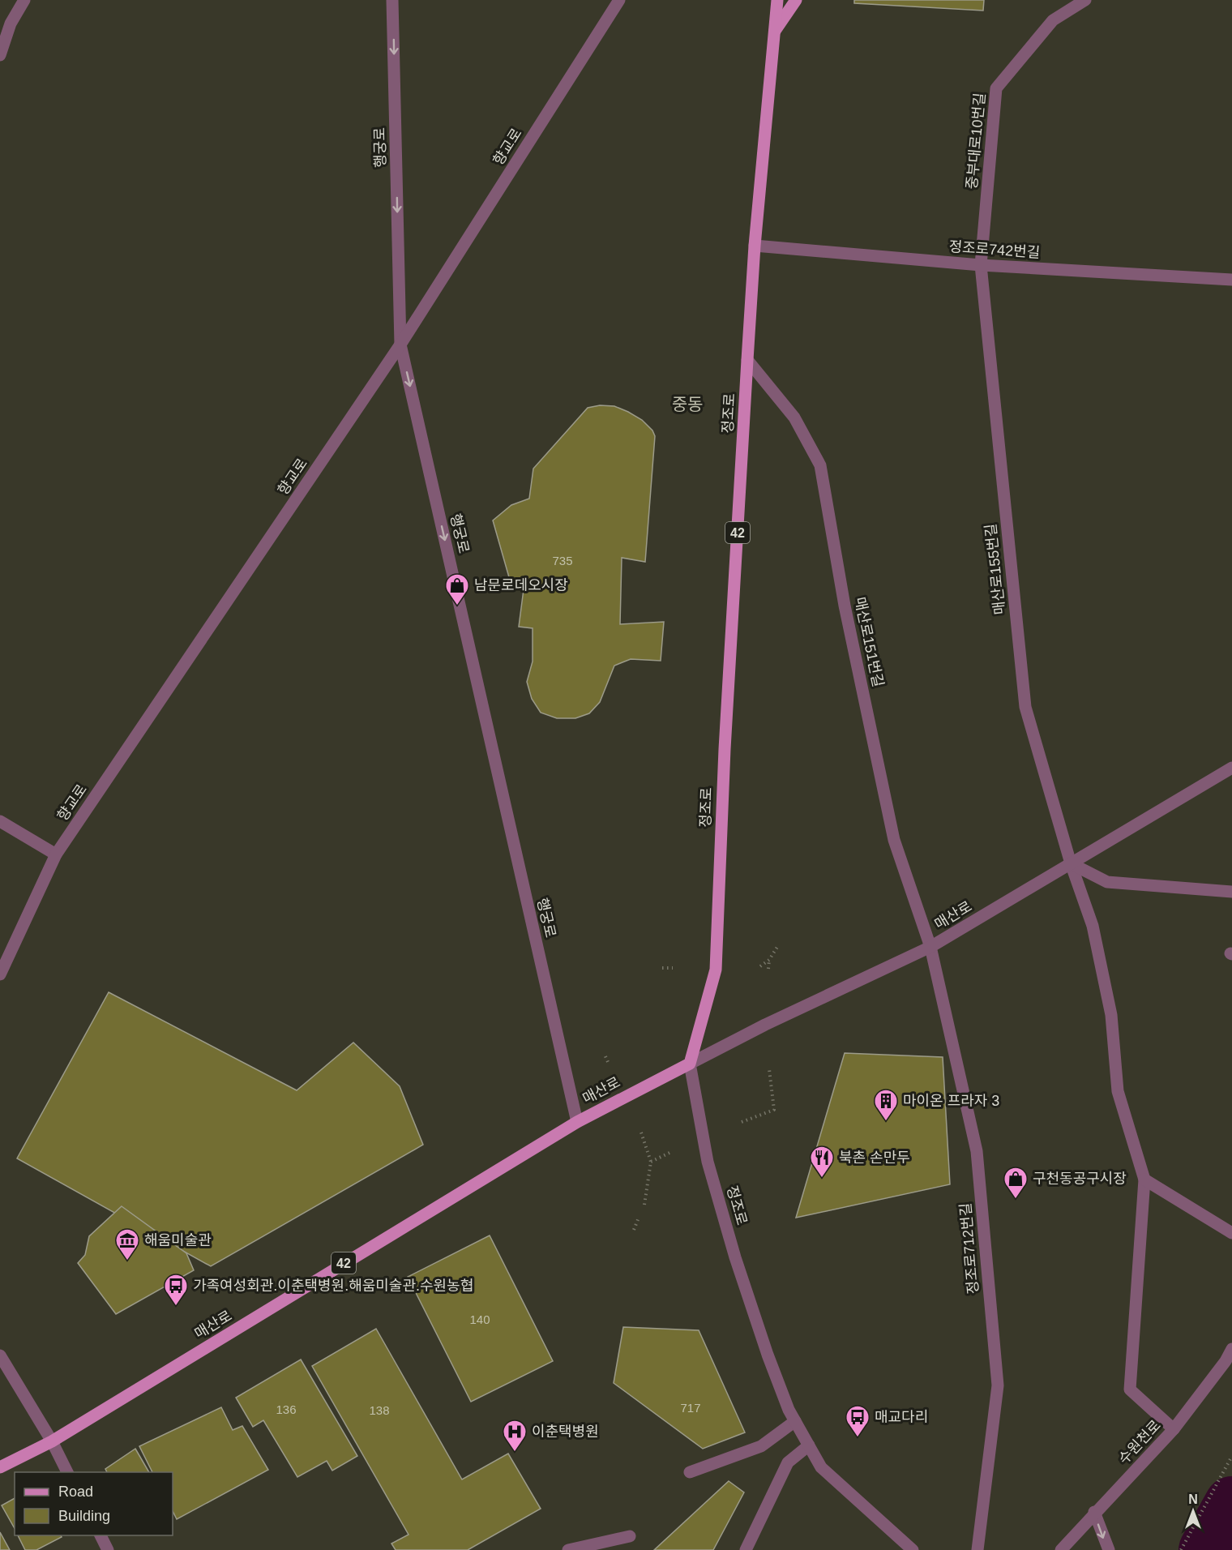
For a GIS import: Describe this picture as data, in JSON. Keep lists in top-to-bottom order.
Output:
{
  "streets": {
    "main road": ["정조로", "42", "매산로"],
    "street": [
      "중부대로10번길",
      "향교로",
      "행궁로",
      "정조로742번길",
      "매산로155번길",
      "매산로151번길",
      "정조로712번길",
      "수원천로"
    ]
  },
  "crossings": [
    ["중부대로10번길", "정조로742번길"],
    ["중부대로10번길", "매산로155번길"],
    ["향교로", "행궁로"],
    ["행궁로", "매산로"],
    ["정조로742번길", "정조로"],
    ["정조로742번길", "매산로155번길"],
    ["정조로", "매산로151번길"],
    ["정조로", "매산로"],
    ["매산로155번길", "매산로"],
    ["매산로151번길", "매산로"],
    ["매산로151번길", "정조로712번길"],
    ["매산로", "정조로712번길"]
  ],
  "one_way": ["행궁로"],
  "districts": ["중동"],
  "places": {
    "shop": ["남문로데오시장", "구천동공구시장"],
    "building": ["마이온 프라자 3"],
    "restaurant": ["북촌 손만두"],
    "museum": ["해움미술관"],
    "bus stop": ["가족여성회관.이춘택병원.해움미술관.수원농협", "매교다리"],
    "hospital": ["이춘택병원"]
  },
  "house_numbers": [
    "735",
    "140",
    "717",
    "136",
    "138"
  ],
  "legend": ["Road", "Building"],
  "north": "top"
}
